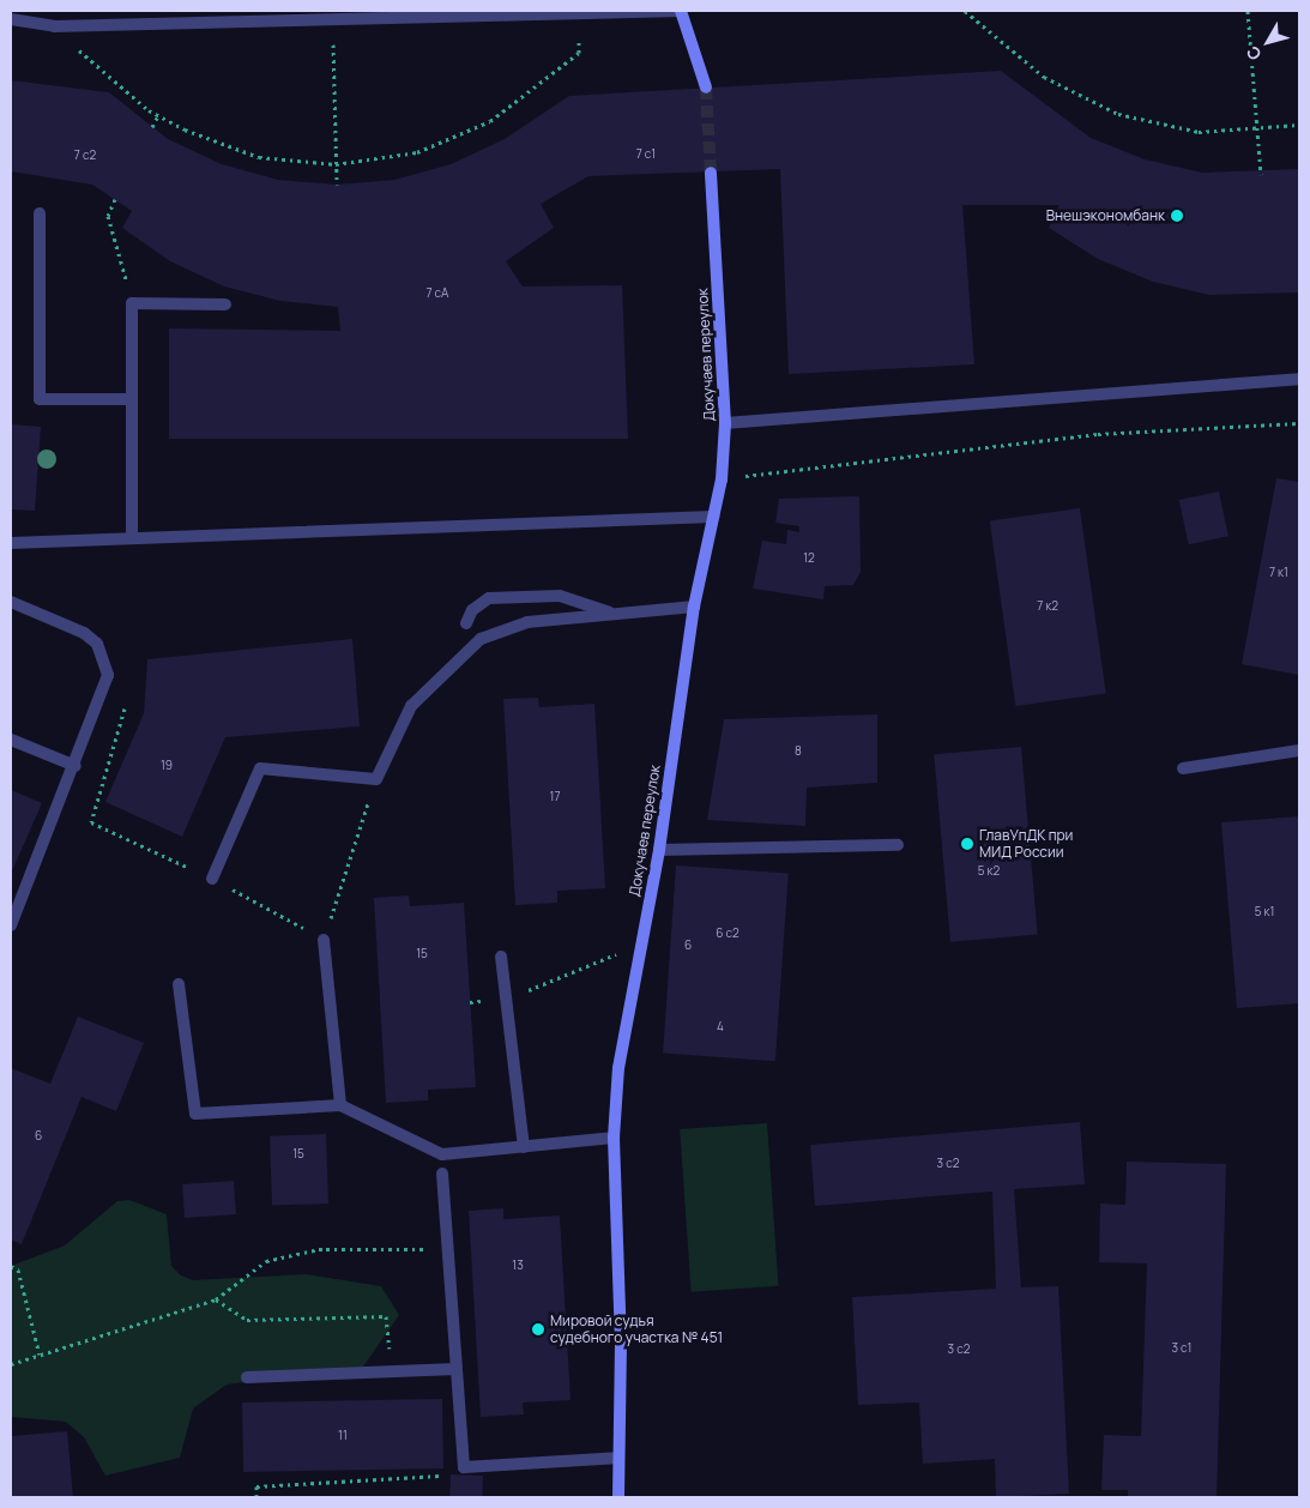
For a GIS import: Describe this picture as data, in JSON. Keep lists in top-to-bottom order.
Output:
{
  "streets": {
    "street": ["Докучаев переулок"]
  },
  "places": ["Внешэкономбанк", "ГлавУпДК при МИД России", "Мировой судья судебного участка № 451"],
  "house_numbers": [
    "7 с1",
    "7 с2",
    "7 сА",
    "12",
    "7 к1",
    "7 к2",
    "8",
    "19",
    "17",
    "5 к2",
    "5 к1",
    "6 с2",
    "6",
    "15",
    "4",
    "6",
    "15",
    "3 с2",
    "13",
    "3 с1",
    "3 с2",
    "11"
  ],
  "north": "bottom left"
}
